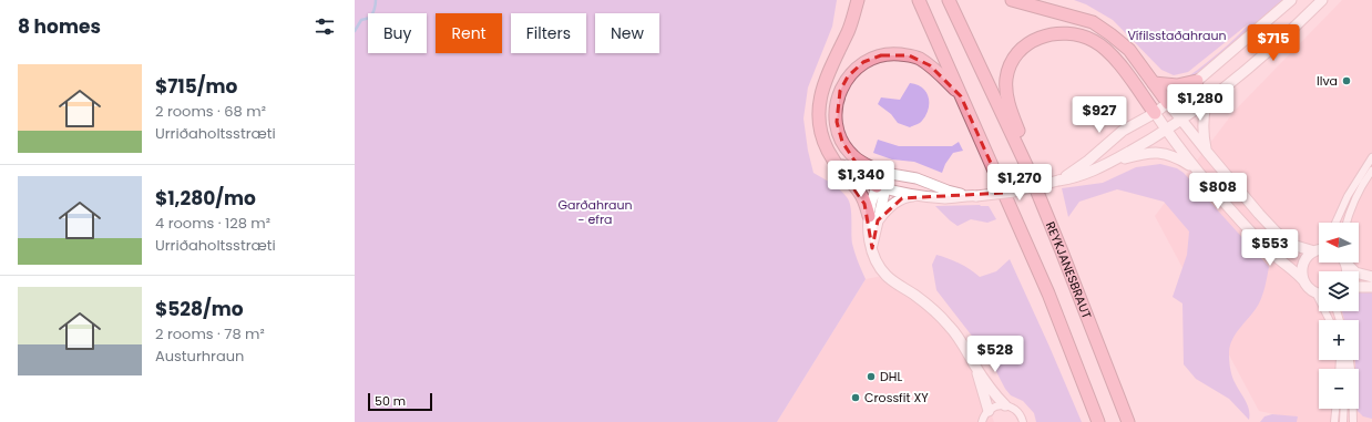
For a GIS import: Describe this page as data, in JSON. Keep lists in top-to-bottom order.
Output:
{
  "streets": {
    "highway": ["REYKJANESBRAUT"]
  },
  "parks": ["Vífilsstaðahraun", "Garðahraun - efra"],
  "places": ["Ilva", "DHL", "Crossfit XY"],
  "scale_bar": "50 m",
  "north": "left",
  "page": {
    "heading": "8 homes",
    "chip": [
      "Buy",
      "Rent",
      "Filters",
      "New"
    ],
    "price": [
      "$715",
      "$1,280",
      "$927",
      "$1,340",
      "$1,270",
      "$808",
      "$553",
      "$528"
    ],
    "list": [
      {
        "name": "$715/mo",
        "note": "2 rooms · 68 m² · Urriðaholtsstræti"
      },
      {
        "name": "$1,280/mo",
        "note": "4 rooms · 128 m² · Urriðaholtsstræti"
      },
      {
        "name": "$528/mo",
        "note": "2 rooms · 78 m² · Austurhraun"
      }
    ],
    "map_buttons": ["+", "−"],
    "scale": "50 m"
  }
}
